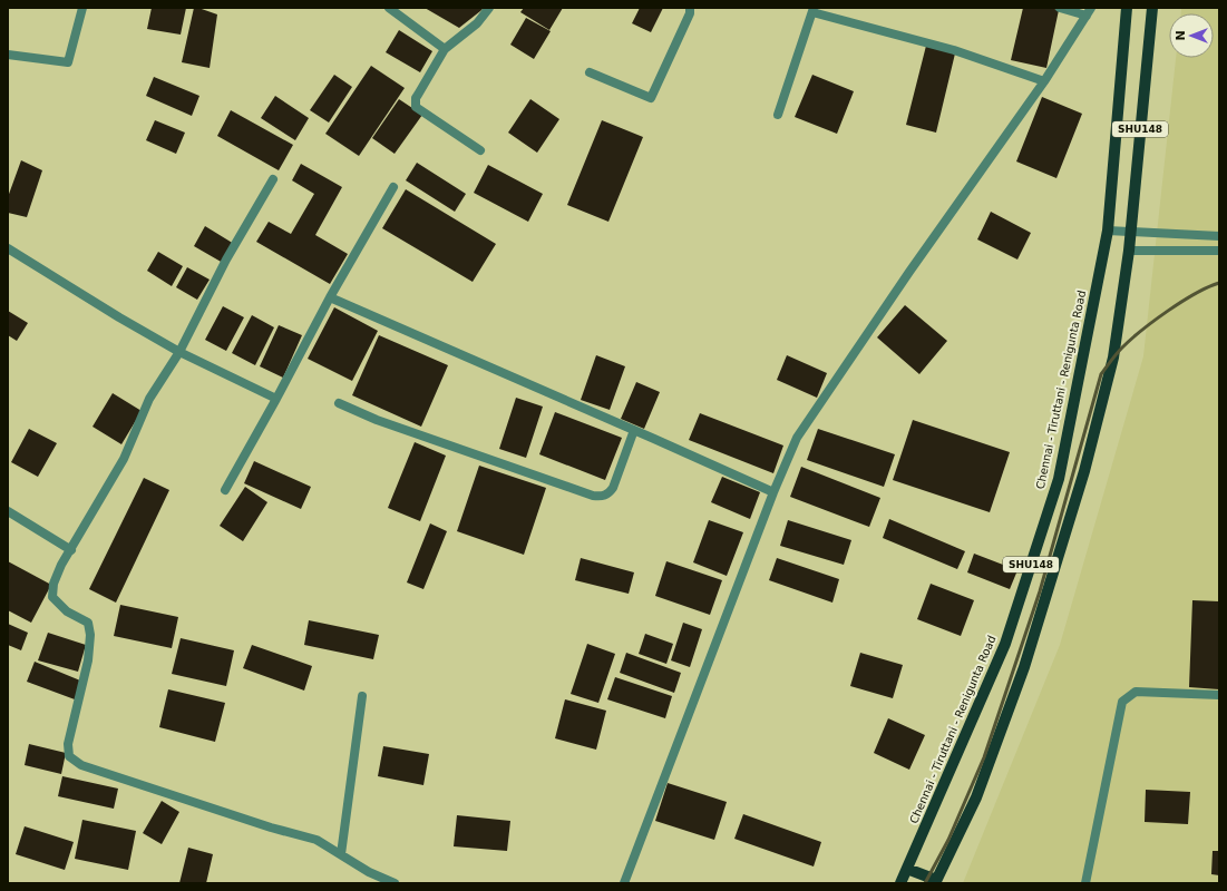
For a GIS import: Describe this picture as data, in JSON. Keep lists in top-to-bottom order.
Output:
{
  "streets": {
    "main road": ["SHU148", "Chennai - Tiruttani - Renigunta Road"]
  },
  "north": "left"
}
